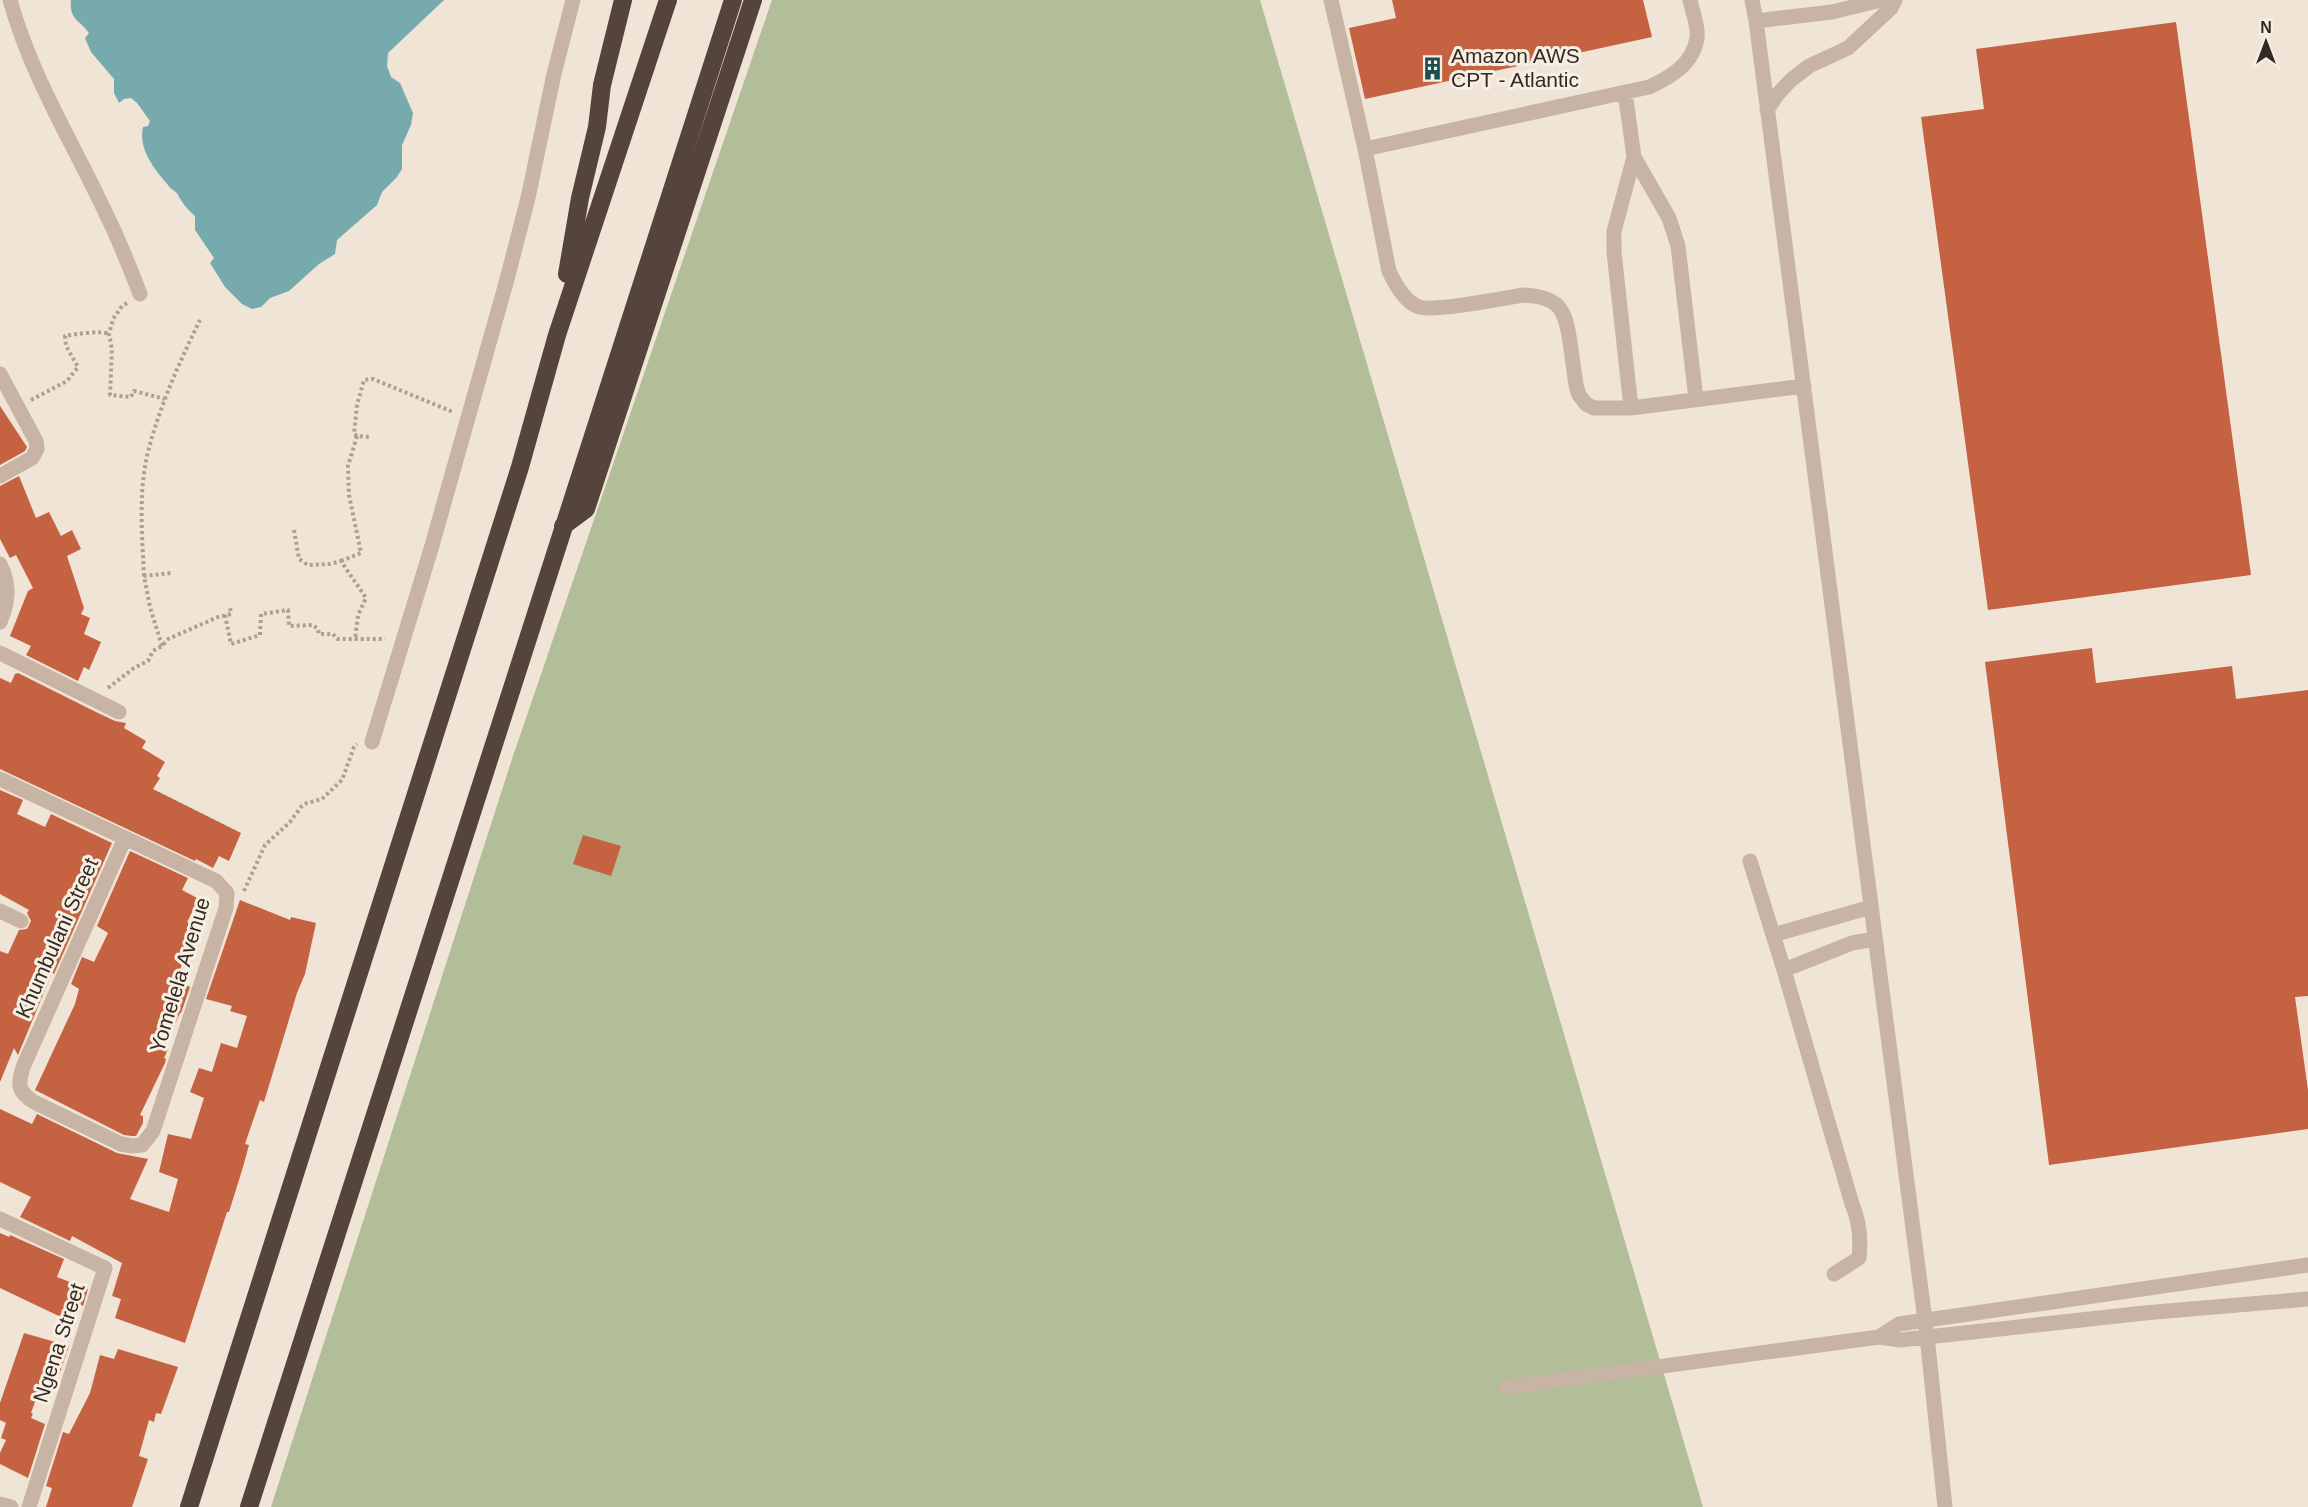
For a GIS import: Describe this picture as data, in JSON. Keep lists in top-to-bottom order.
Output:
{
  "streets": {
    "street": ["Khumbulani Street", "Yomelela Avenue", "Ngena Street"]
  },
  "crossings": [
    ["Khumbulani Street", "Yomelela Avenue"]
  ],
  "places": {
    "building": ["Amazon AWS CPT - Atlantic"]
  },
  "north": "top"
}
